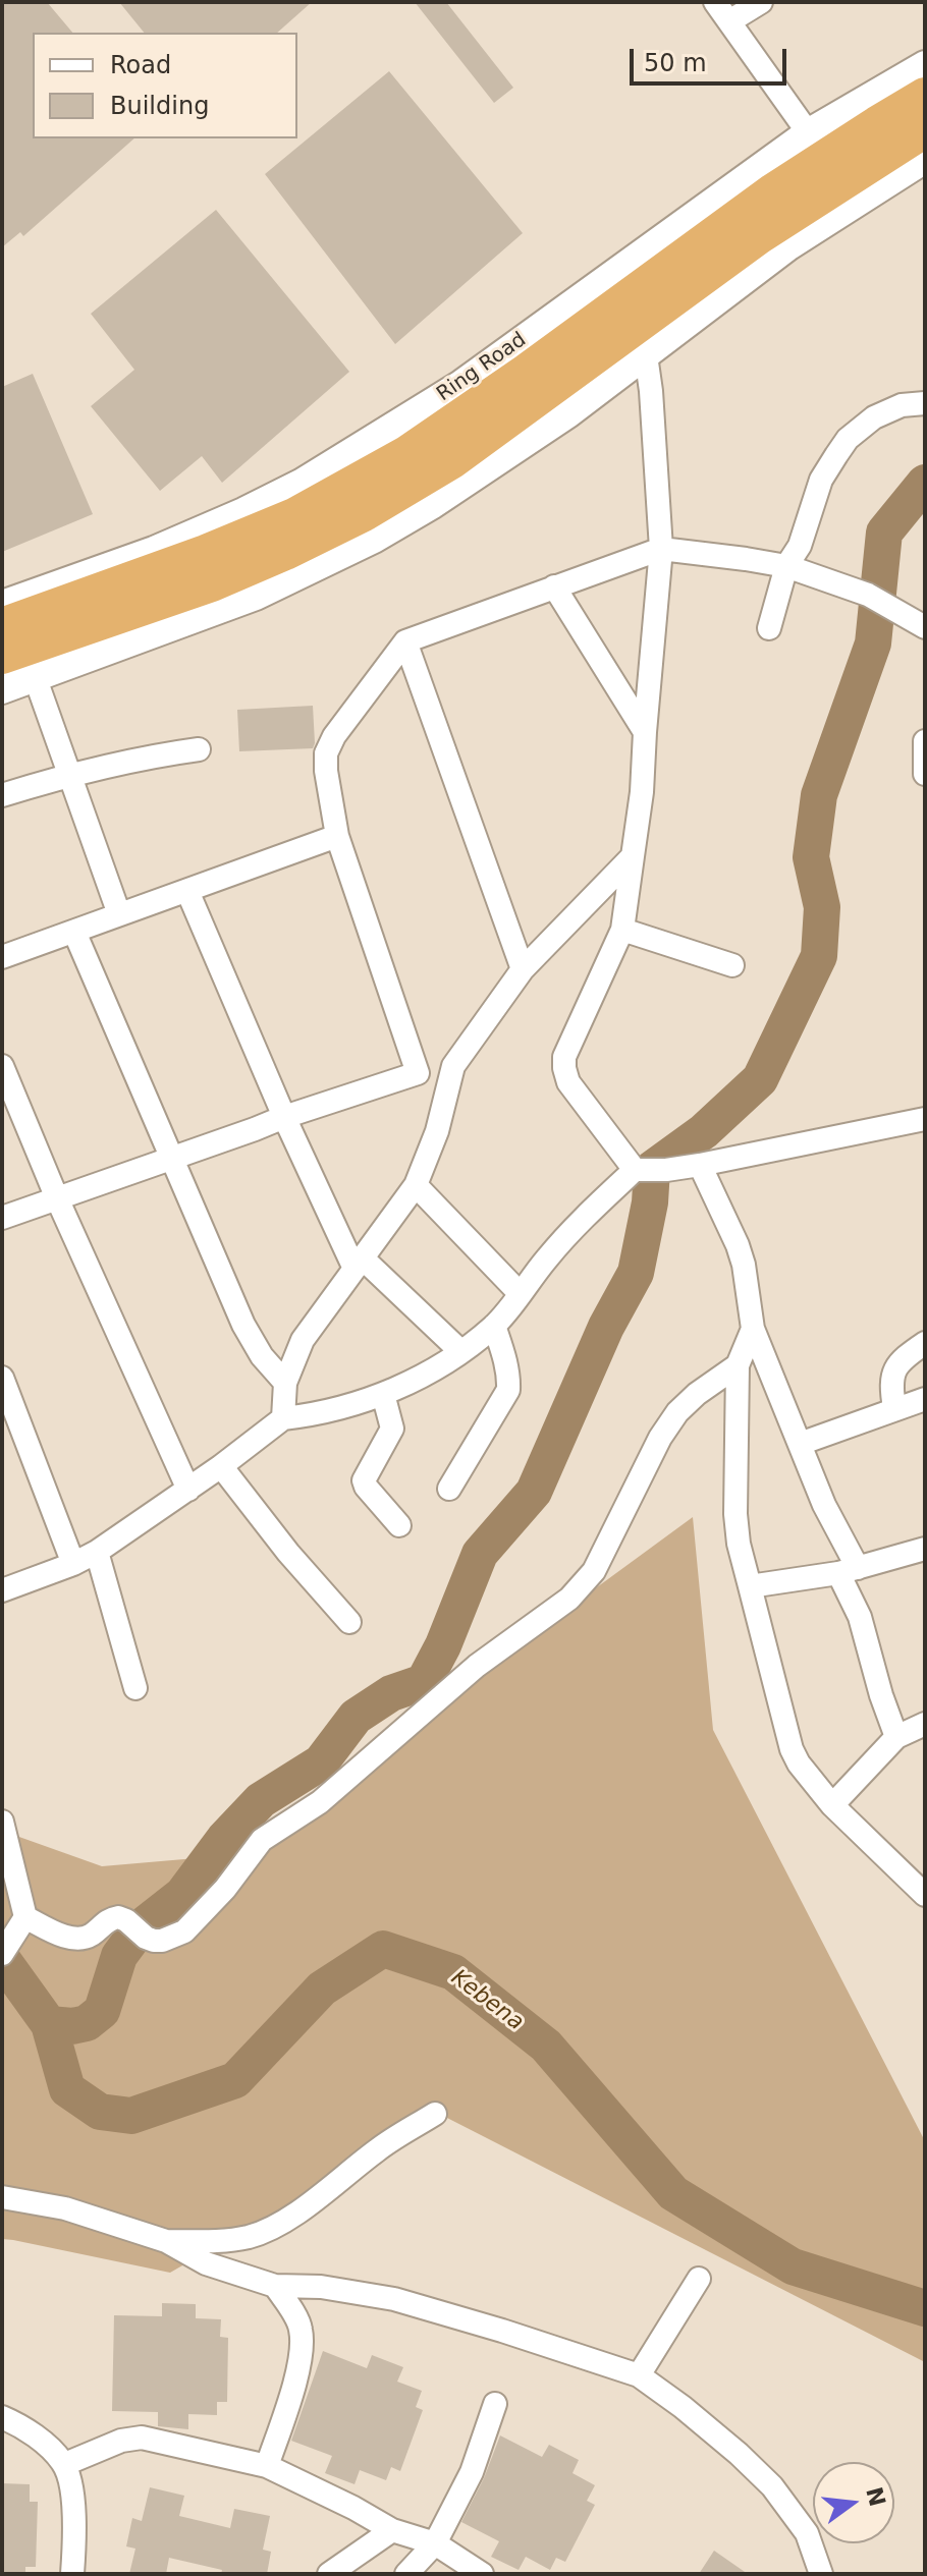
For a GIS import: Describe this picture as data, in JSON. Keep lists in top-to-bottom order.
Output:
{
  "streets": {
    "highway": ["Ring Road"]
  },
  "water": ["Kebena"],
  "legend": ["Road", "Building"],
  "scale_bar": "50 m",
  "north": "right"
}
